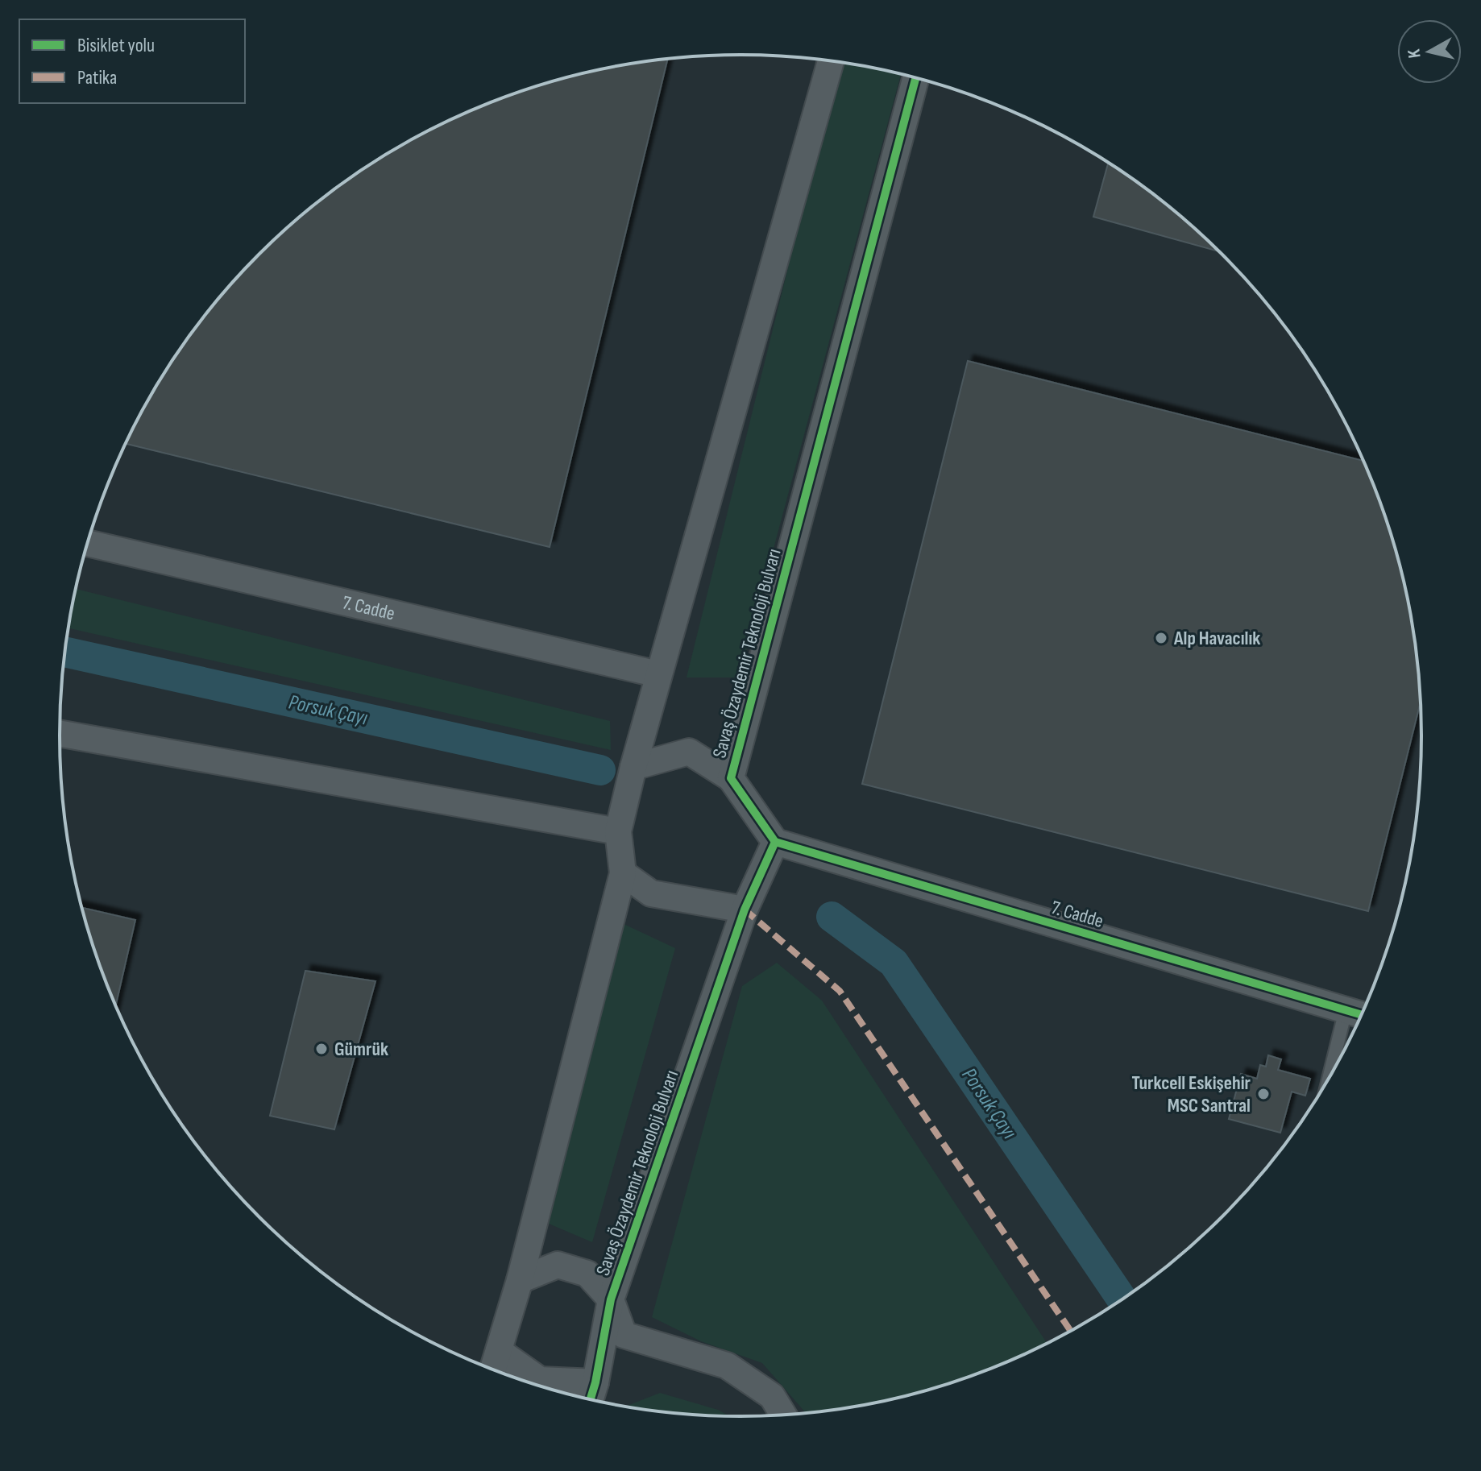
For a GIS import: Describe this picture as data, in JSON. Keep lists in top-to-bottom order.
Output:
{
  "streets": {
    "street": ["7. Cadde", "Savaş Özaydemir Teknoloji Bulvarı"]
  },
  "crossings": [
    ["7. Cadde", "Savaş Özaydemir Teknoloji Bulvarı"]
  ],
  "water": ["Porsuk Çayı"],
  "places": ["Alp Havacılık", "Gümrük", "Turkcell Eskişehir MSC Santral"],
  "legend": ["Bisiklet yolu", "Patika"],
  "north": "left"
}
